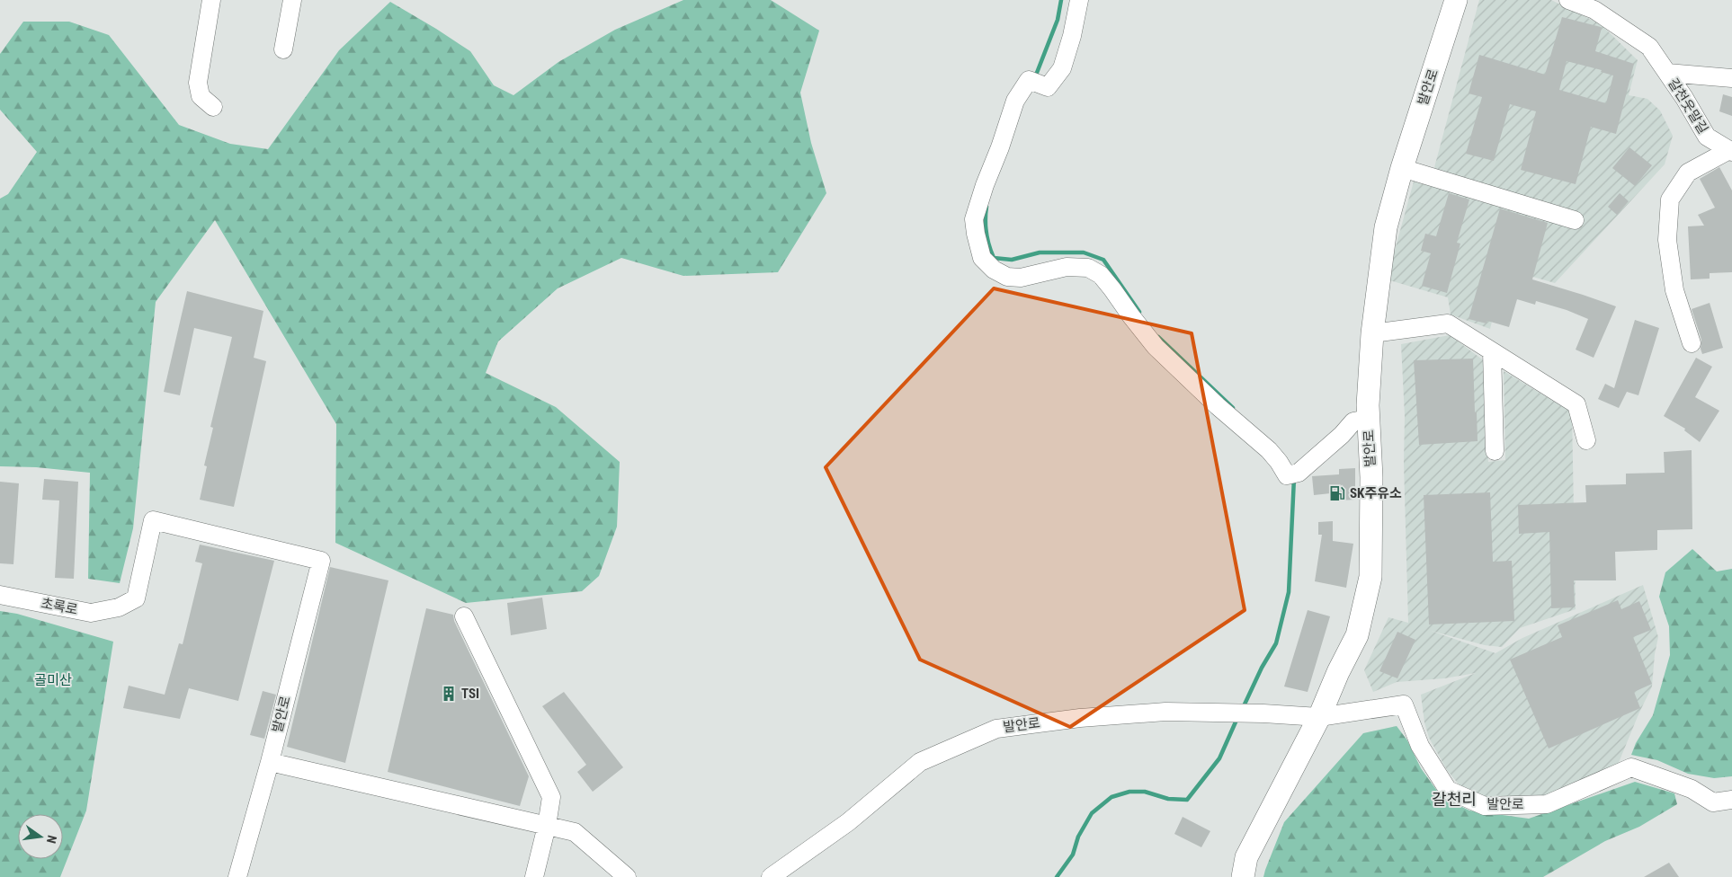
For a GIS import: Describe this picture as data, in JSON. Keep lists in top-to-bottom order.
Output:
{
  "streets": {
    "main road": ["발안로"],
    "street": ["갈천웃말길", "초록로"]
  },
  "crossings": [
    ["발안로", "초록로"]
  ],
  "districts": ["갈천리"],
  "parks": ["골미산"],
  "places": {
    "fuel station": ["SK주유소"],
    "building": ["TSI"]
  },
  "north": "right"
}
